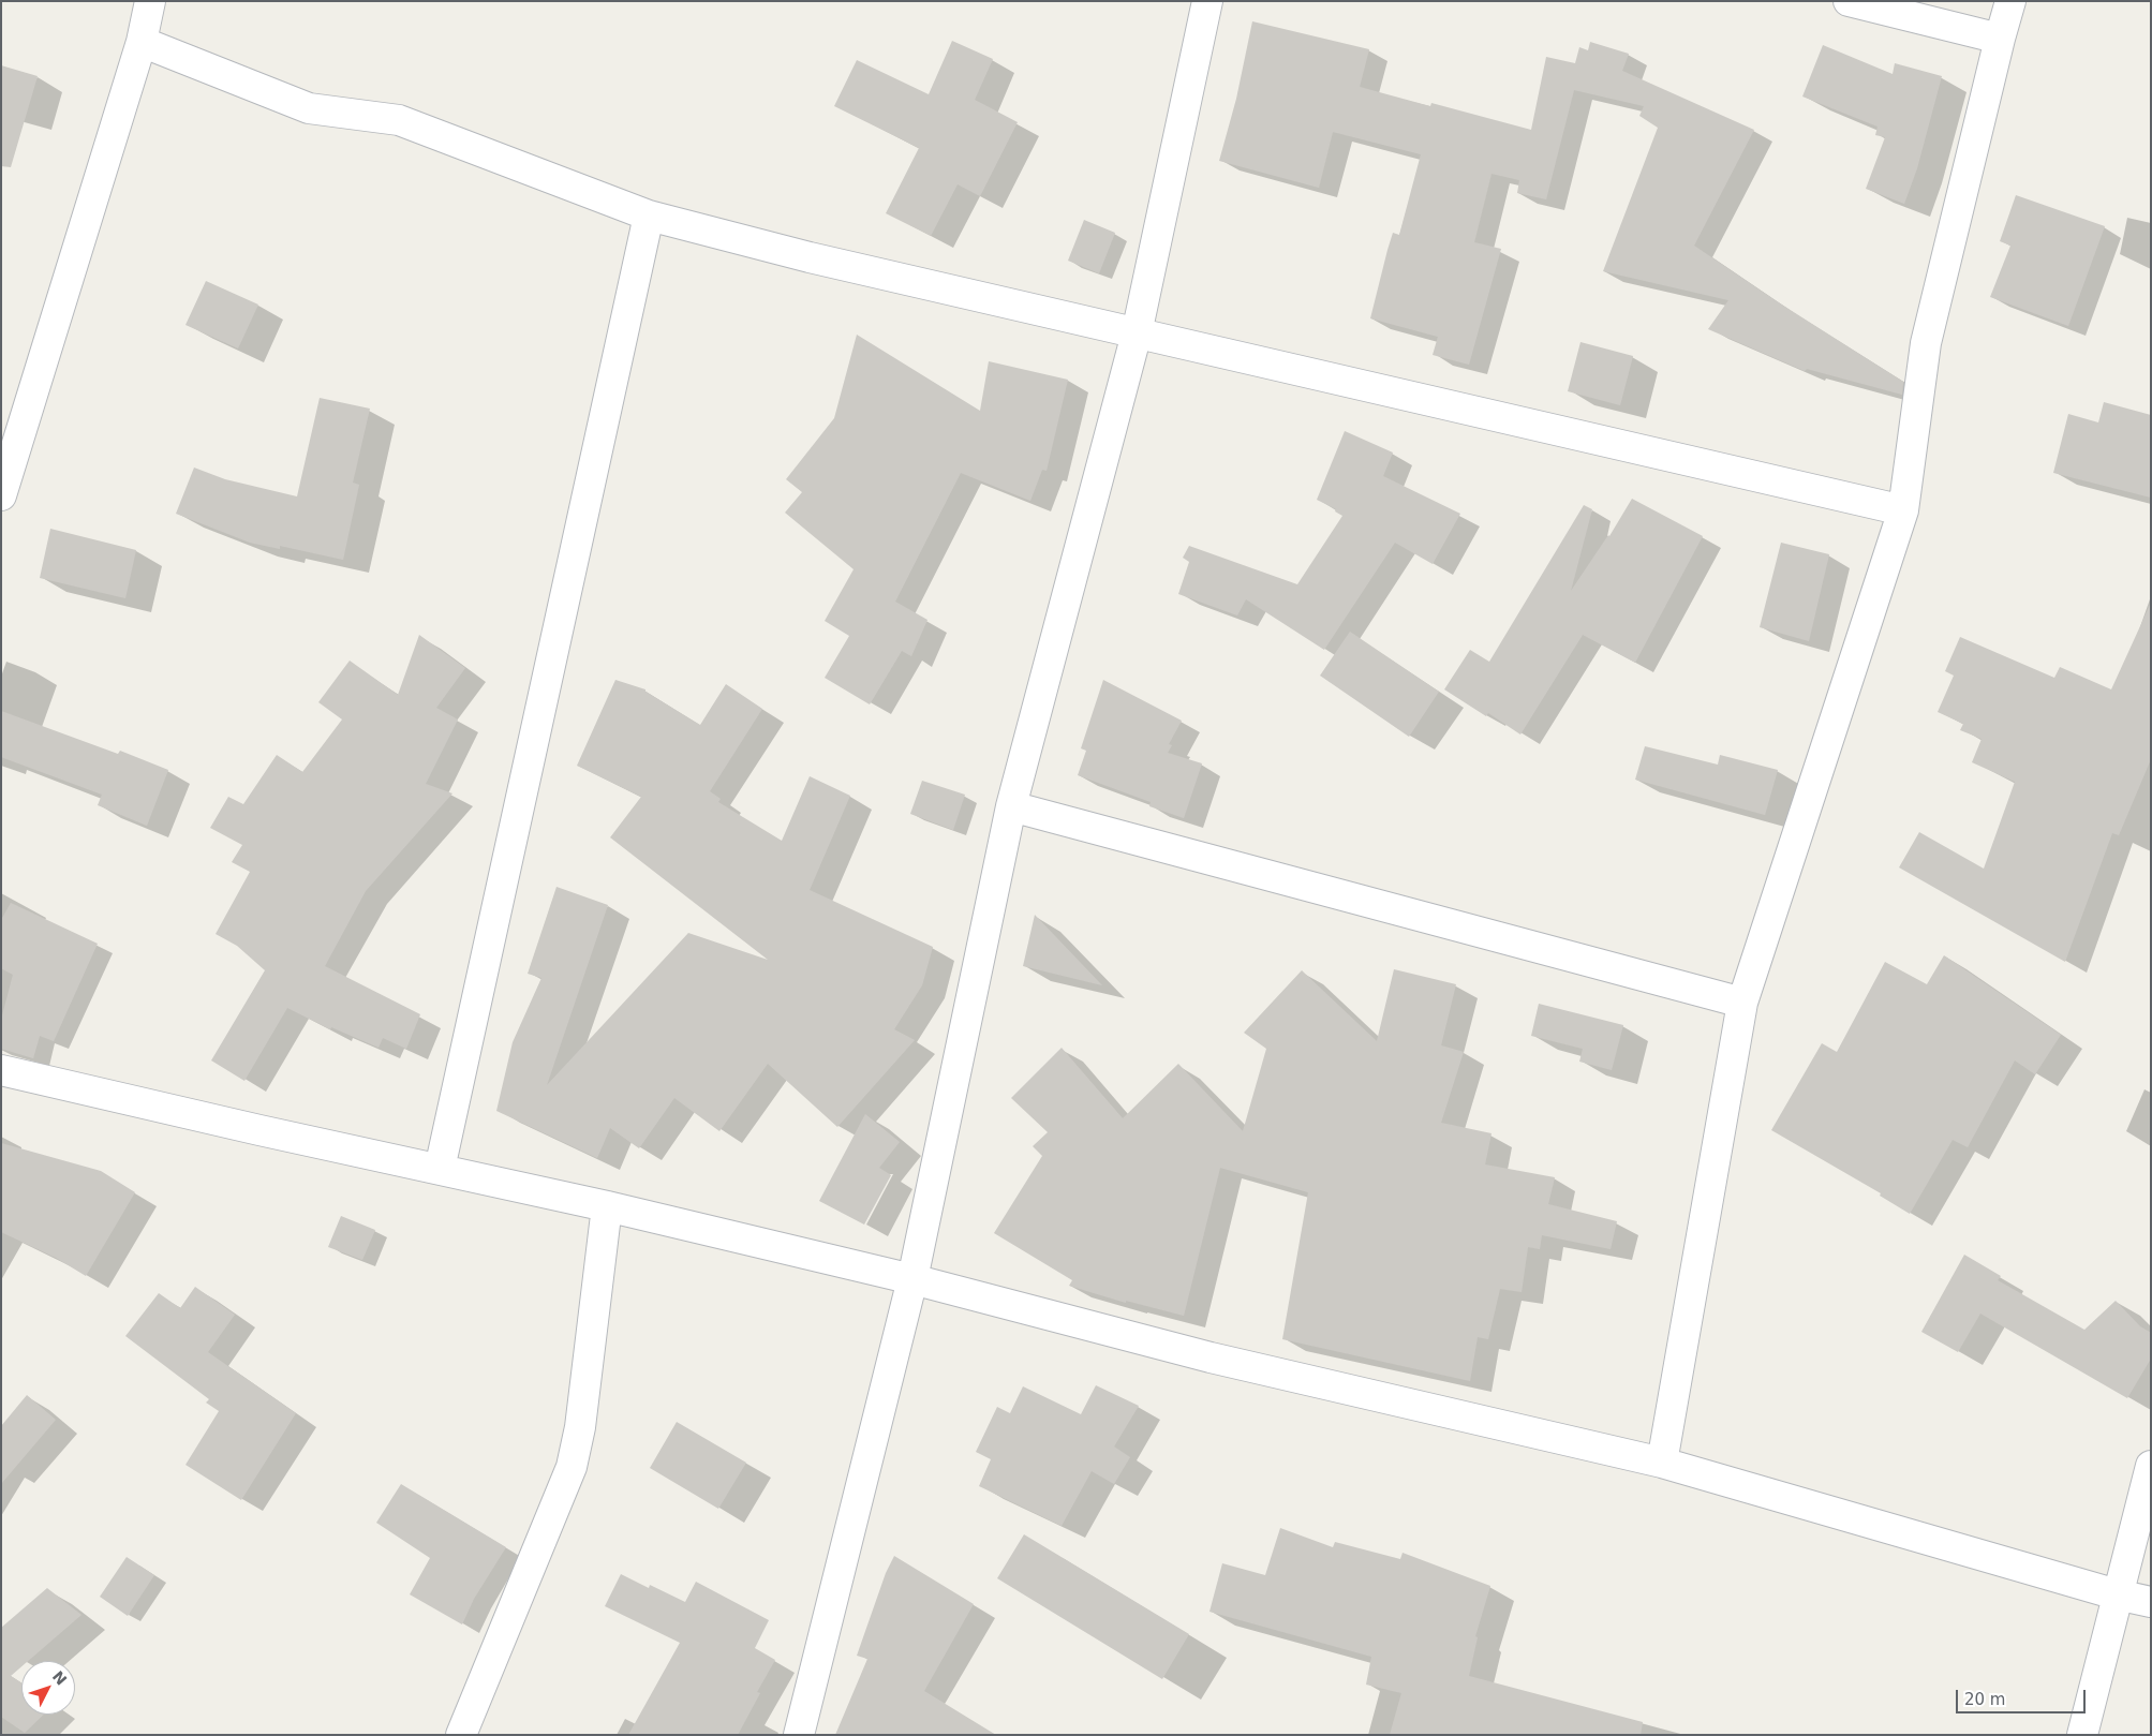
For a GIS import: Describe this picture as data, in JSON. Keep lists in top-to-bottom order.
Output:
{
  "scale_bar": "20 m",
  "north": "top right"
}
